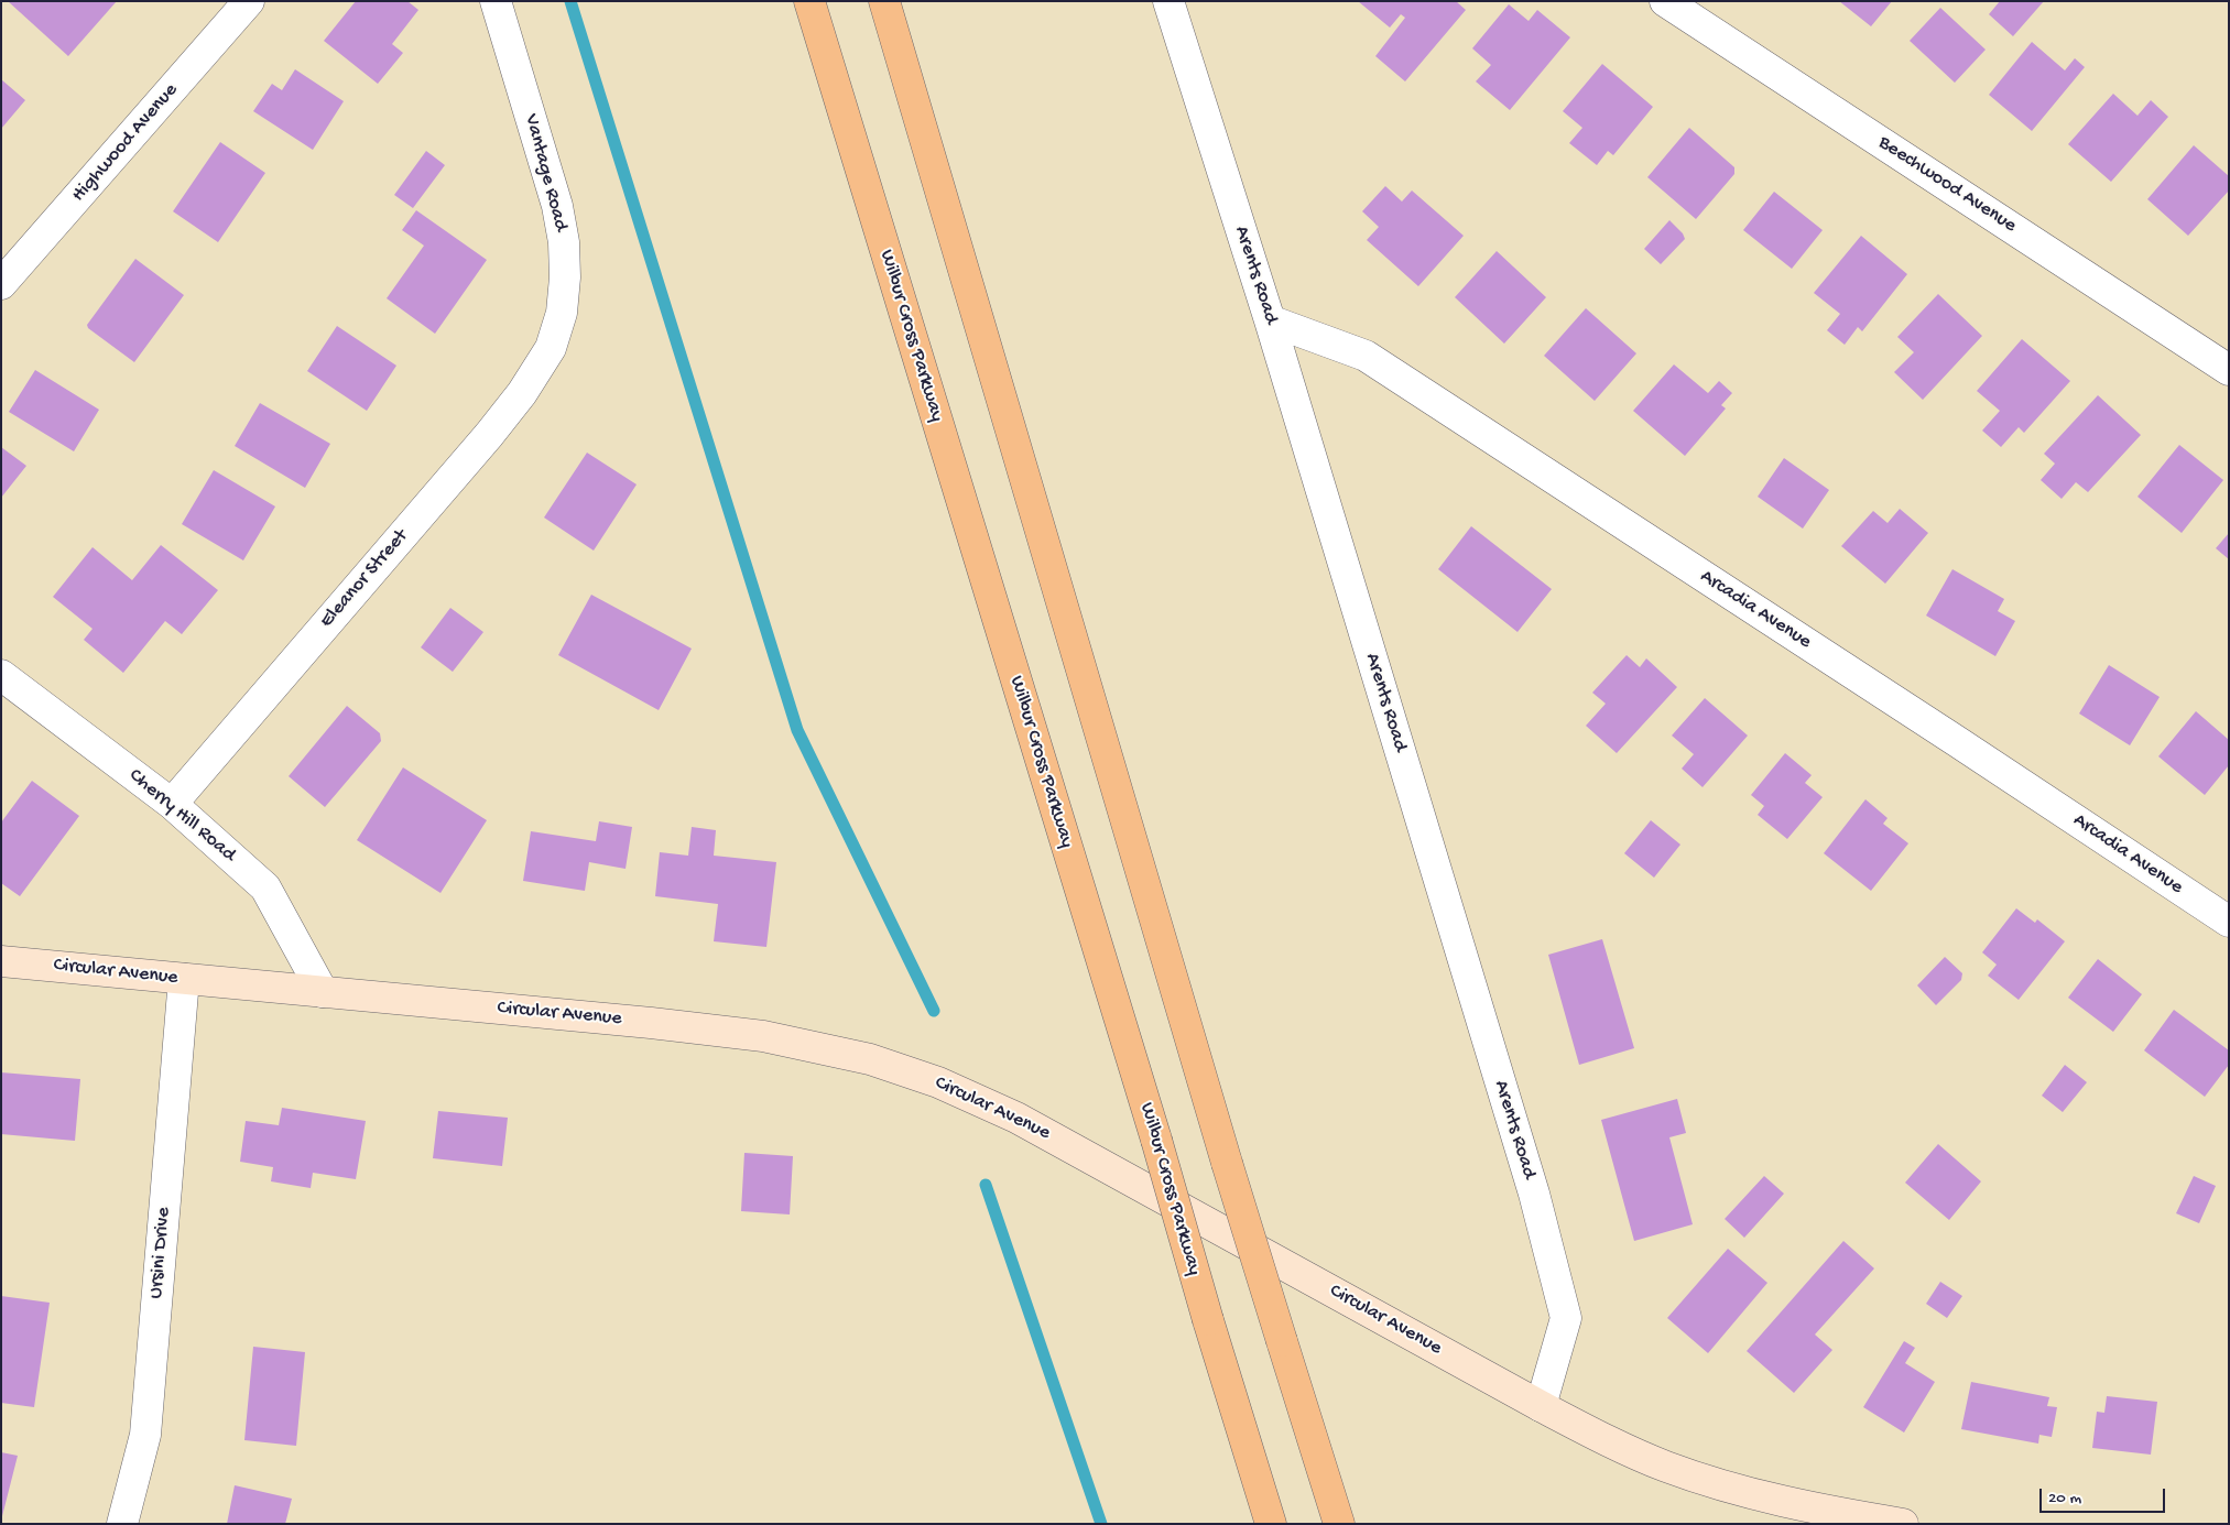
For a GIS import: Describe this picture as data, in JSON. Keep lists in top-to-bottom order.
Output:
{
  "streets": {
    "highway": ["Wilbur Cross Parkway"],
    "main road": ["Circular Avenue"],
    "street": [
      "Highwood Avenue",
      "Vantage Road",
      "Beechwood Avenue",
      "Arents Road",
      "Eleanor Street",
      "Arcadia Avenue",
      "Cherry Hill Road",
      "Ursini Drive"
    ]
  },
  "crossings": [
    ["Vantage Road", "Eleanor Street"],
    ["Arents Road", "Arcadia Avenue"],
    ["Arents Road", "Circular Avenue"],
    ["Eleanor Street", "Cherry Hill Road"],
    ["Cherry Hill Road", "Circular Avenue"],
    ["Circular Avenue", "Ursini Drive"]
  ],
  "scale_bar": "20 m"
}
